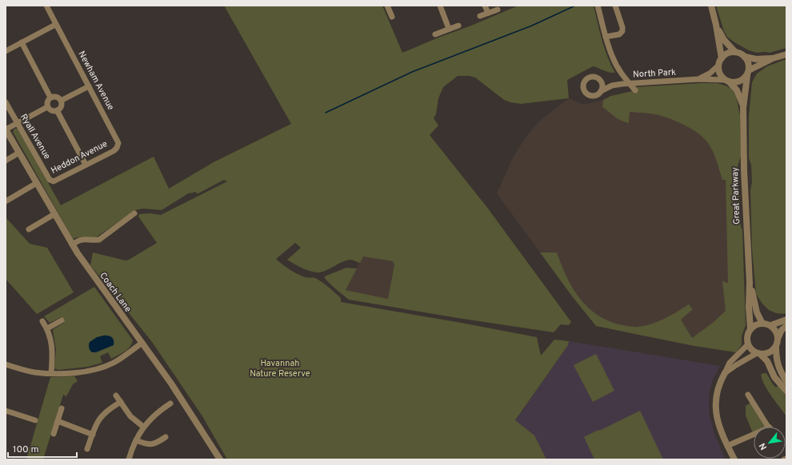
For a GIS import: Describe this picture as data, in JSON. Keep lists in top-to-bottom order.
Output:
{
  "streets": {
    "street": [
      "North Park",
      "Newham Avenue",
      "Ryall Avenue",
      "Heddon Avenue",
      "Great Parkway",
      "Coach Lane"
    ]
  },
  "crossings": [
    ["North Park", "Great Parkway"],
    ["Newham Avenue", "Heddon Avenue"],
    ["Ryall Avenue", "Heddon Avenue"]
  ],
  "parks": ["Havannah Nature Reserve"],
  "scale_bar": "100 m",
  "north": "bottom left"
}
